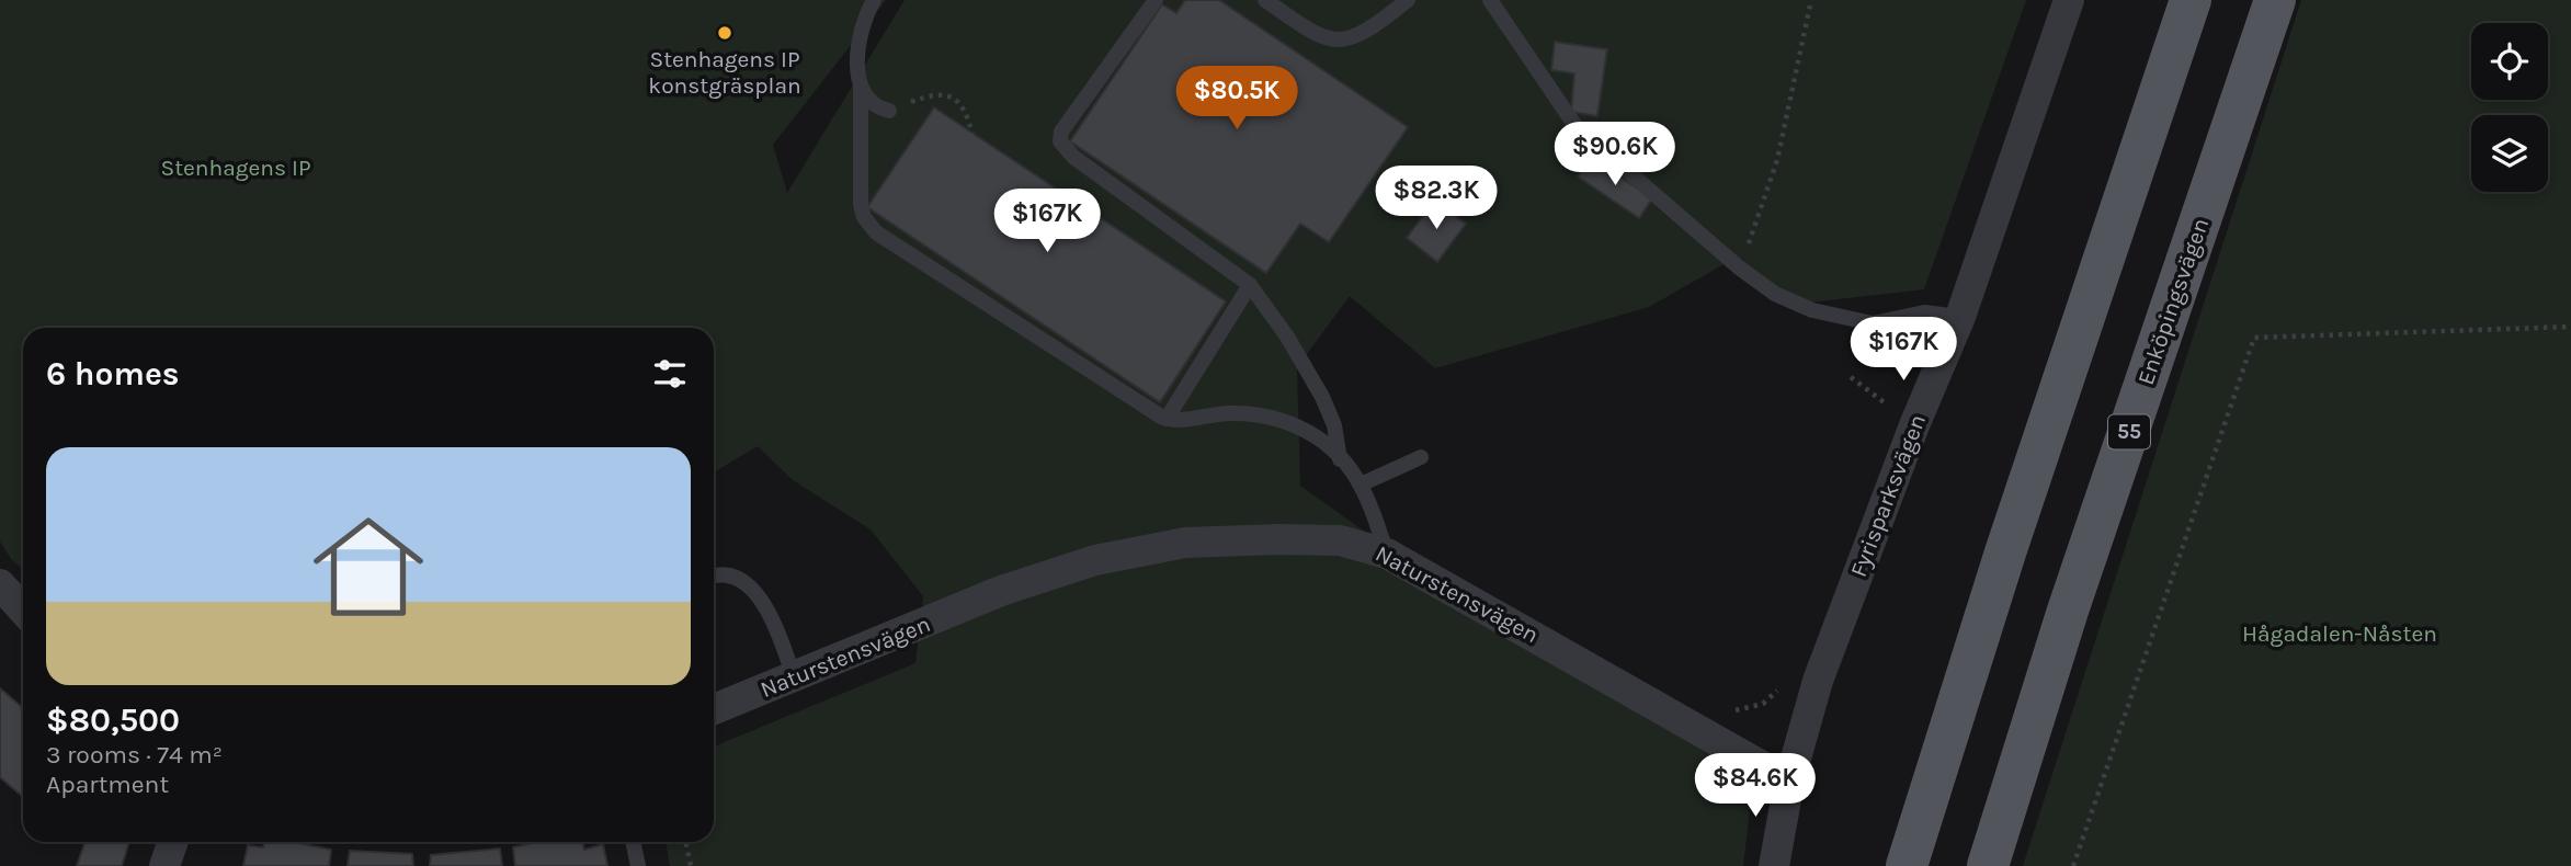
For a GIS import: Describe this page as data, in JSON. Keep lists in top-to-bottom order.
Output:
{
  "streets": {
    "main road": ["Enköpingsvägen", "55"],
    "street": ["Fyrisparksvägen", "Naturstensvägen"]
  },
  "crossings": [
    ["Fyrisparksvägen", "Naturstensvägen"]
  ],
  "parks": ["Stenhagens IP", "Hågadalen-Nåsten"],
  "places": ["Stenhagens IP konstgräsplan"],
  "page": {
    "price": [
      "$80.5K",
      "$90.6K",
      "$82.3K",
      "$167K",
      "$167K",
      "$84.6K"
    ],
    "heading": "6 homes",
    "list": [
      {
        "name": "$80,500",
        "note": "3 rooms · 74 m² · Apartment"
      }
    ]
  }
}
